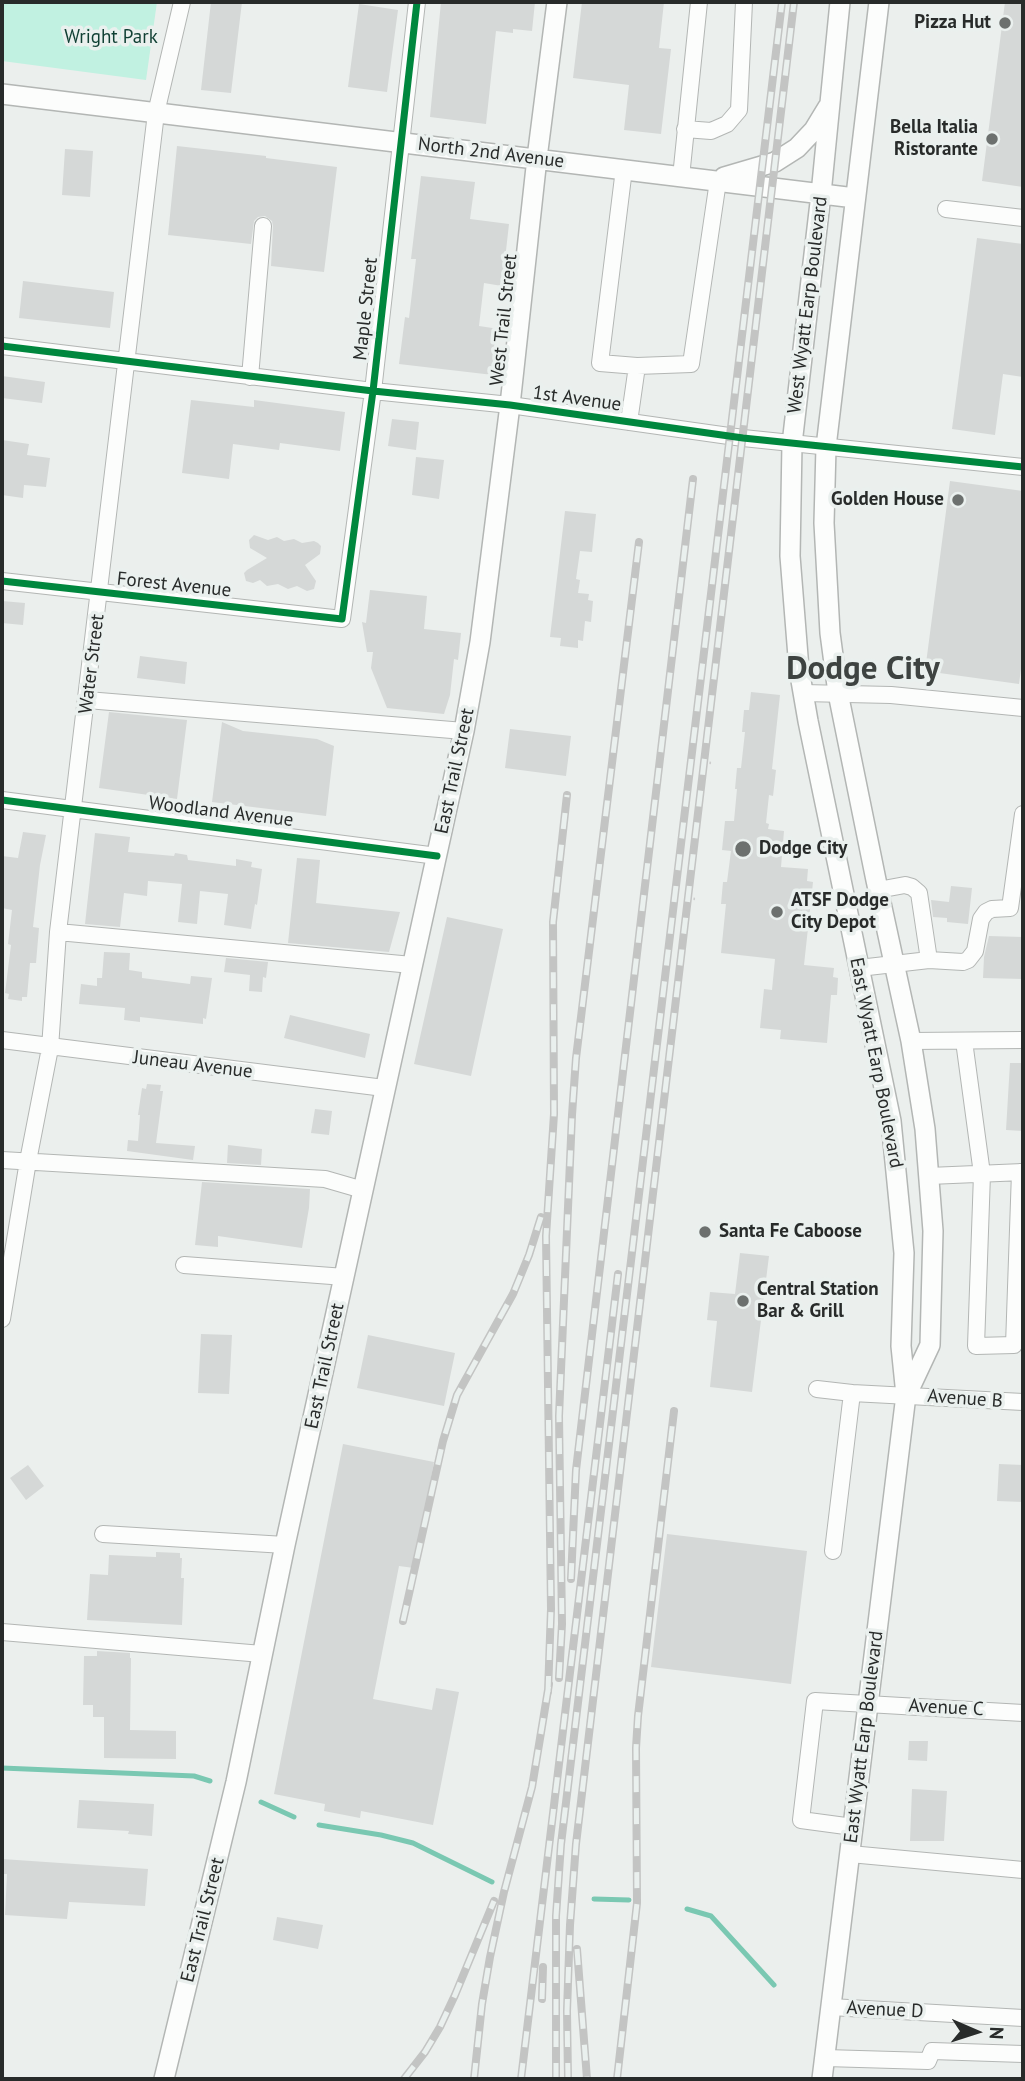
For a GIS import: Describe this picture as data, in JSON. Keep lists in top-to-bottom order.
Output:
{
  "streets": {
    "main road": [
      "North 2nd Avenue",
      "West Wyatt Earp Boulevard",
      "West Trail Street",
      "East Trail Street",
      "East Wyatt Earp Boulevard"
    ],
    "street": [
      "Maple Street",
      "1st Avenue",
      "Forest Avenue",
      "Water Street",
      "Woodland Avenue",
      "Juneau Avenue",
      "Avenue B",
      "Avenue C",
      "Avenue D"
    ]
  },
  "crossings": [
    ["North 2nd Avenue", "West Wyatt Earp Boulevard"],
    ["North 2nd Avenue", "Maple Street"],
    ["North 2nd Avenue", "West Trail Street"],
    ["North 2nd Avenue", "Water Street"],
    ["West Wyatt Earp Boulevard", "1st Avenue"],
    ["West Wyatt Earp Boulevard", "East Wyatt Earp Boulevard"],
    ["Maple Street", "1st Avenue"],
    ["Maple Street", "Forest Avenue"],
    ["West Trail Street", "1st Avenue"],
    ["West Trail Street", "East Trail Street"],
    ["1st Avenue", "Water Street"],
    ["Forest Avenue", "Water Street"],
    ["Water Street", "Woodland Avenue"],
    ["Water Street", "Juneau Avenue"],
    ["East Trail Street", "Woodland Avenue"],
    ["East Trail Street", "Juneau Avenue"],
    ["East Wyatt Earp Boulevard", "Avenue B"],
    ["East Wyatt Earp Boulevard", "Avenue C"],
    ["East Wyatt Earp Boulevard", "Avenue D"]
  ],
  "districts": ["Dodge City"],
  "parks": ["Wright Park"],
  "places": [
    "Pizza Hut",
    "Bella Italia Ristorante",
    "Golden House",
    "Dodge City",
    "ATSF Dodge City Depot",
    "Santa Fe Caboose",
    "Central Station Bar & Grill"
  ],
  "north": "right"
}
